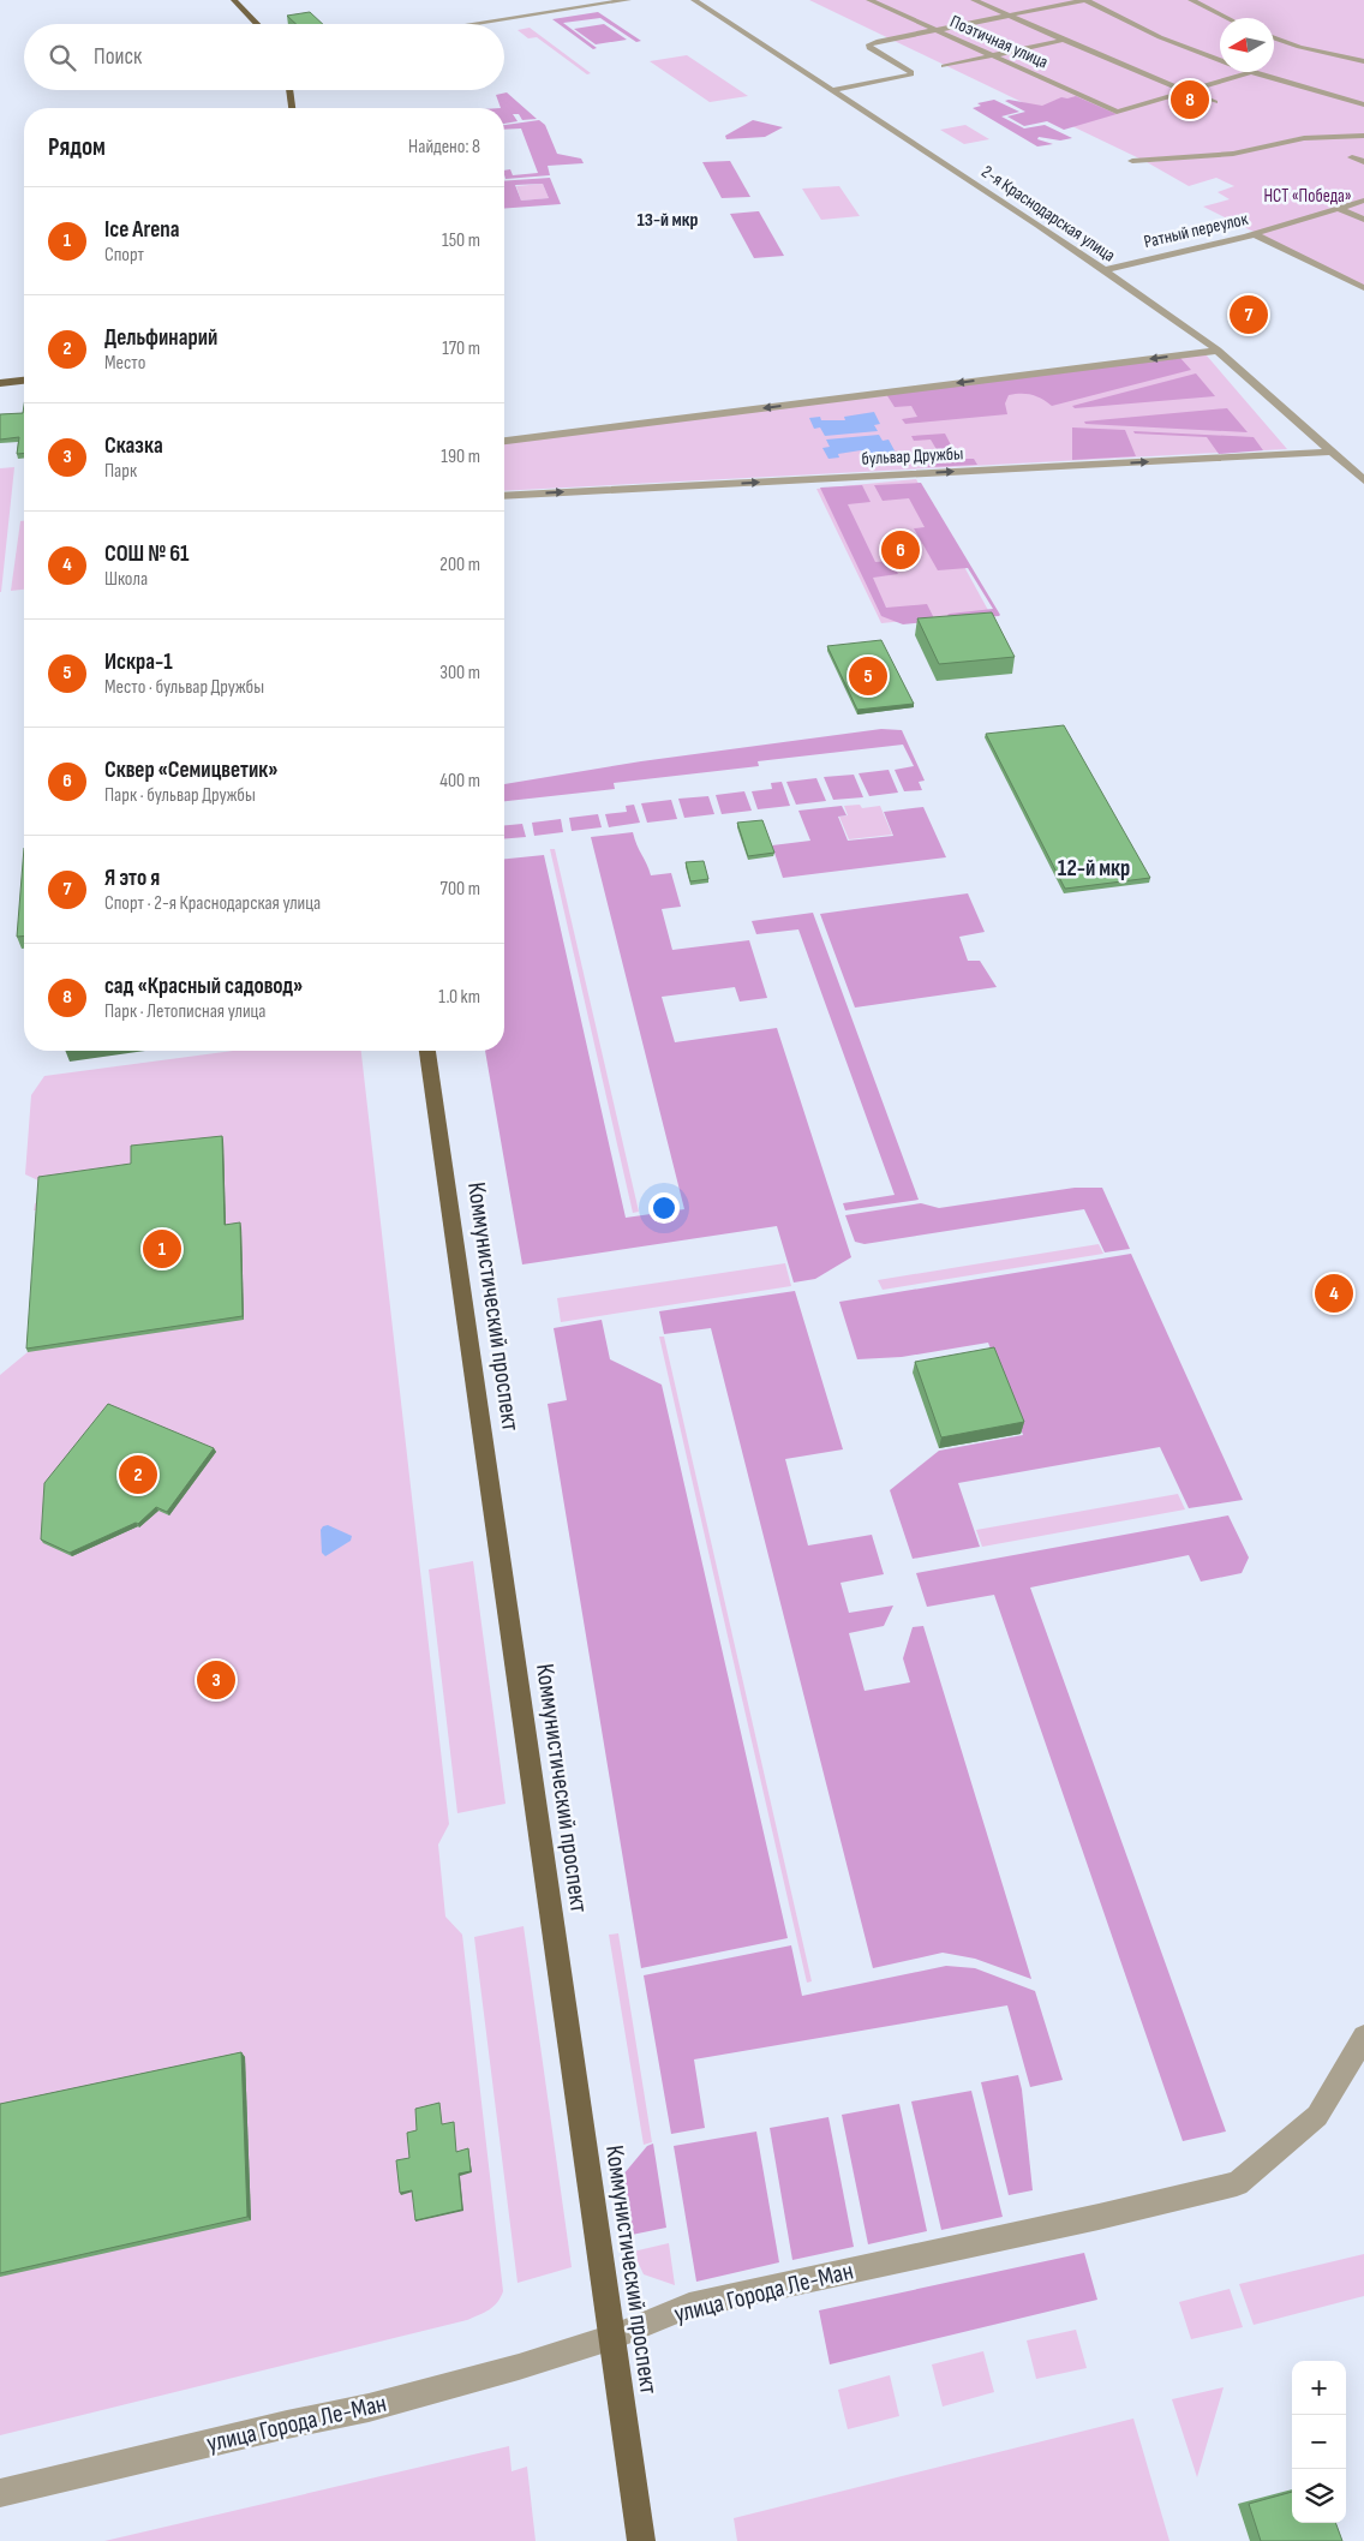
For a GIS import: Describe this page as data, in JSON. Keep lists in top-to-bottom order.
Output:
{
  "streets": {
    "main road": ["Коммунистический проспект"],
    "street": [
      "Поэтичная улица",
      "2-я Краснодарская улица",
      "Ратный переулок",
      "бульвар Дружбы",
      "улица Города Ле-Ман"
    ]
  },
  "crossings": [
    ["2-я Краснодарская улица", "Ратный переулок"],
    ["2-я Краснодарская улица", "бульвар Дружбы"],
    ["Коммунистический проспект", "улица Города Ле-Ман"]
  ],
  "districts": ["13-й мкр", "12-й мкр"],
  "parks": ["НСТ «Победа»"],
  "north": "left",
  "page": {
    "search": "Поиск",
    "pins": [
      "8",
      "7",
      "6",
      "5",
      "1",
      "4",
      "2",
      "3"
    ],
    "heading": ["Рядом", "Найдено: 8"],
    "list": [
      {
        "mark": "1",
        "name": "Ice Arena",
        "note": "Спорт",
        "value": "150 m"
      },
      {
        "mark": "2",
        "name": "Дельфинарий",
        "note": "Место",
        "value": "170 m"
      },
      {
        "mark": "3",
        "name": "Сказка",
        "note": "Парк",
        "value": "190 m"
      },
      {
        "mark": "4",
        "name": "СОШ № 61",
        "note": "Школа",
        "value": "200 m"
      },
      {
        "mark": "5",
        "name": "Искра-1",
        "note": "Место · бульвар Дружбы",
        "value": "300 m"
      },
      {
        "mark": "6",
        "name": "Сквер «Семицветик»",
        "note": "Парк · бульвар Дружбы",
        "value": "400 m"
      },
      {
        "mark": "7",
        "name": "Я это я",
        "note": "Спорт · 2-я Краснодарская улица",
        "value": "700 m"
      },
      {
        "mark": "8",
        "name": "сад «Красный садовод»",
        "note": "Парк · Летописная улица",
        "value": "1.0 km"
      }
    ],
    "map_buttons": ["+", "−"]
  }
}
